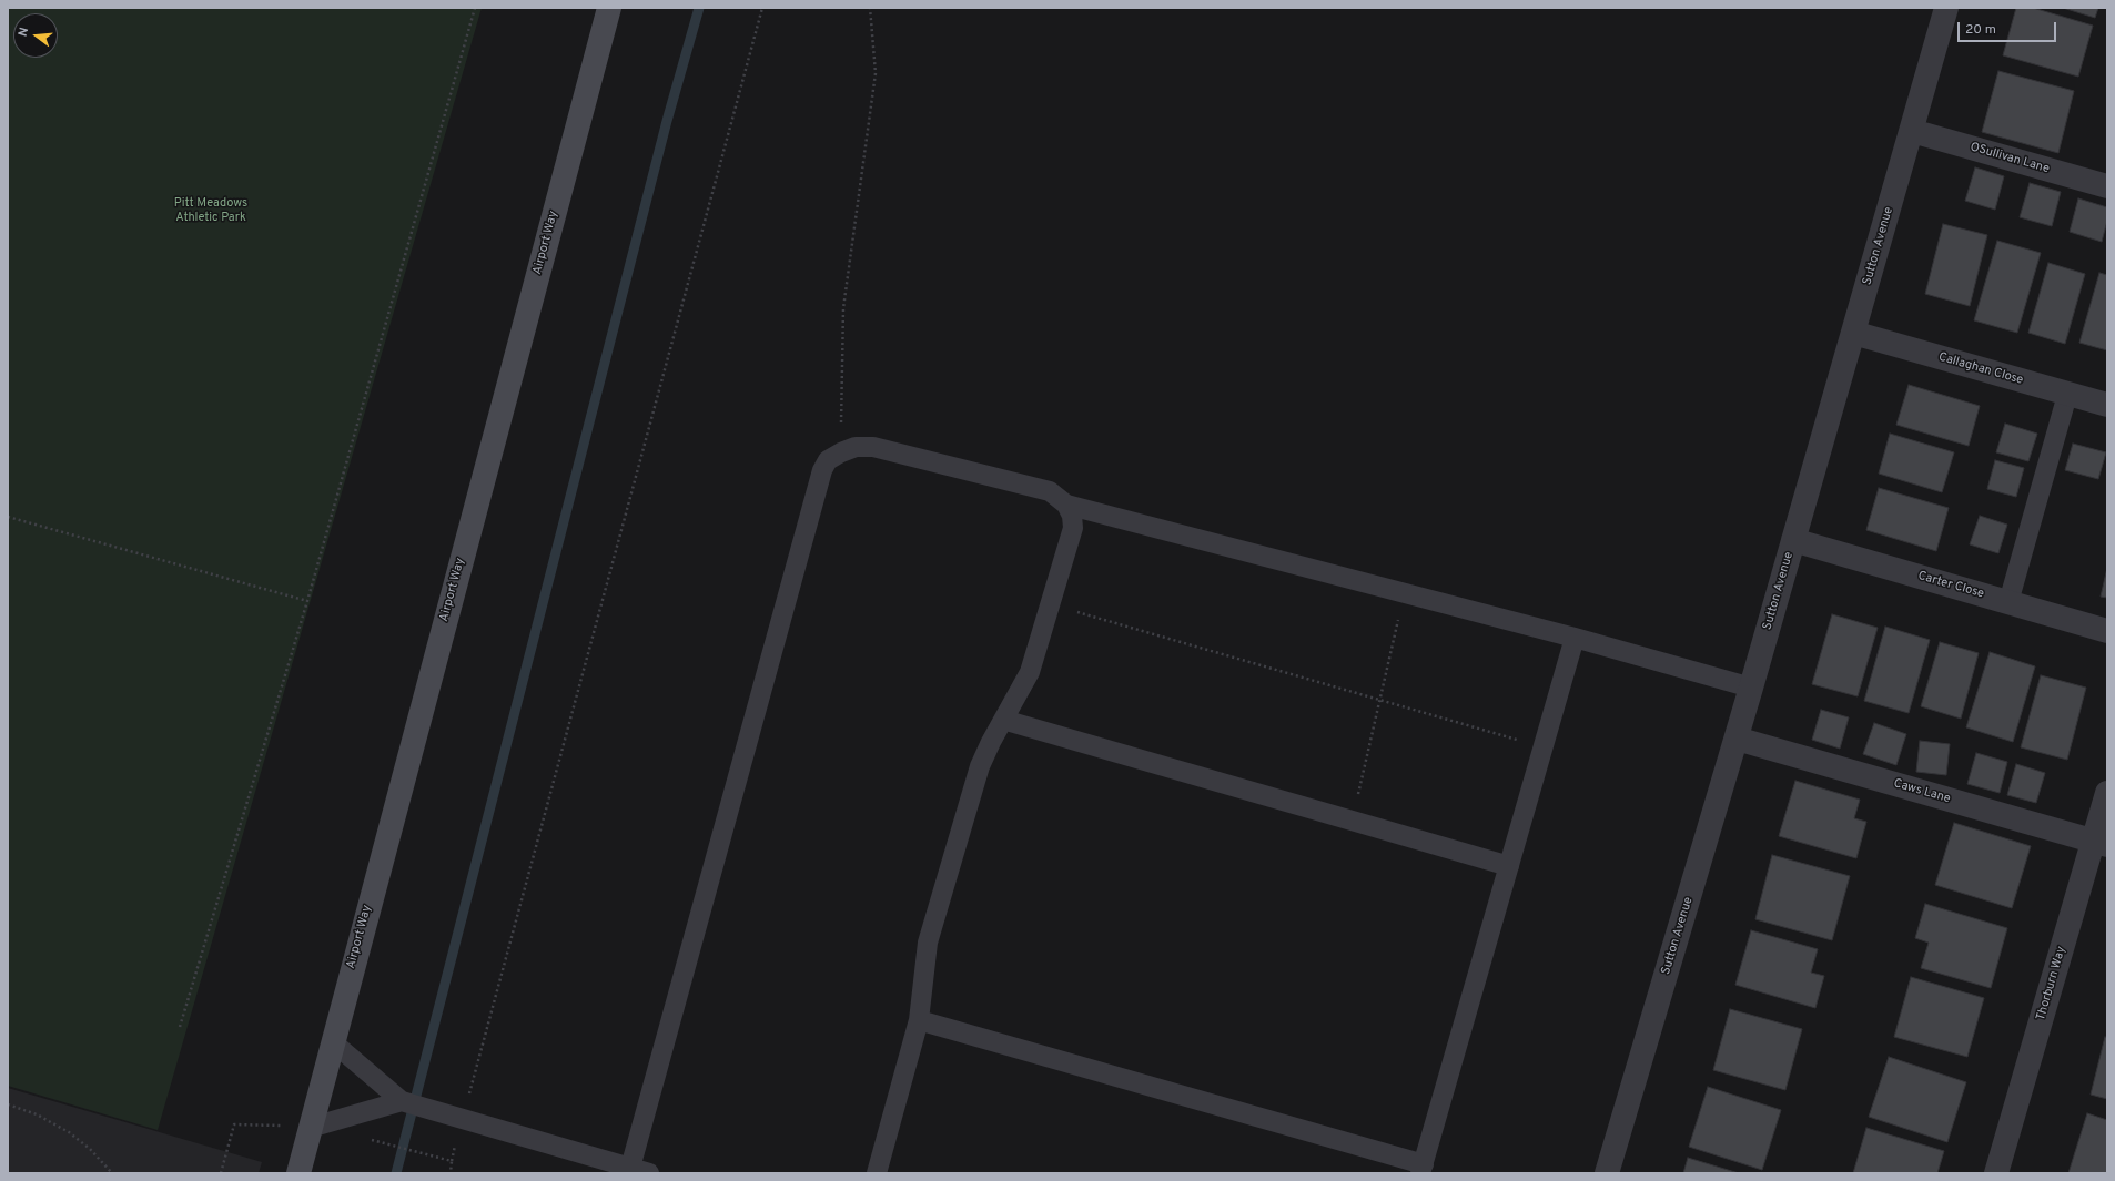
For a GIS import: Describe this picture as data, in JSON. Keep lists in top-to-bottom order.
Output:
{
  "streets": {
    "main road": ["Airport Way"],
    "street": [
      "OSullivan Lane",
      "Sutton Avenue",
      "Callaghan Close",
      "Carter Close",
      "Caws Lane",
      "Thorburn Way"
    ]
  },
  "crossings": [
    ["OSullivan Lane", "Sutton Avenue"],
    ["Sutton Avenue", "Callaghan Close"],
    ["Sutton Avenue", "Carter Close"],
    ["Sutton Avenue", "Caws Lane"],
    ["Caws Lane", "Thorburn Way"]
  ],
  "parks": ["Pitt Meadows Athletic Park"],
  "scale_bar": "20 m",
  "north": "left"
}
